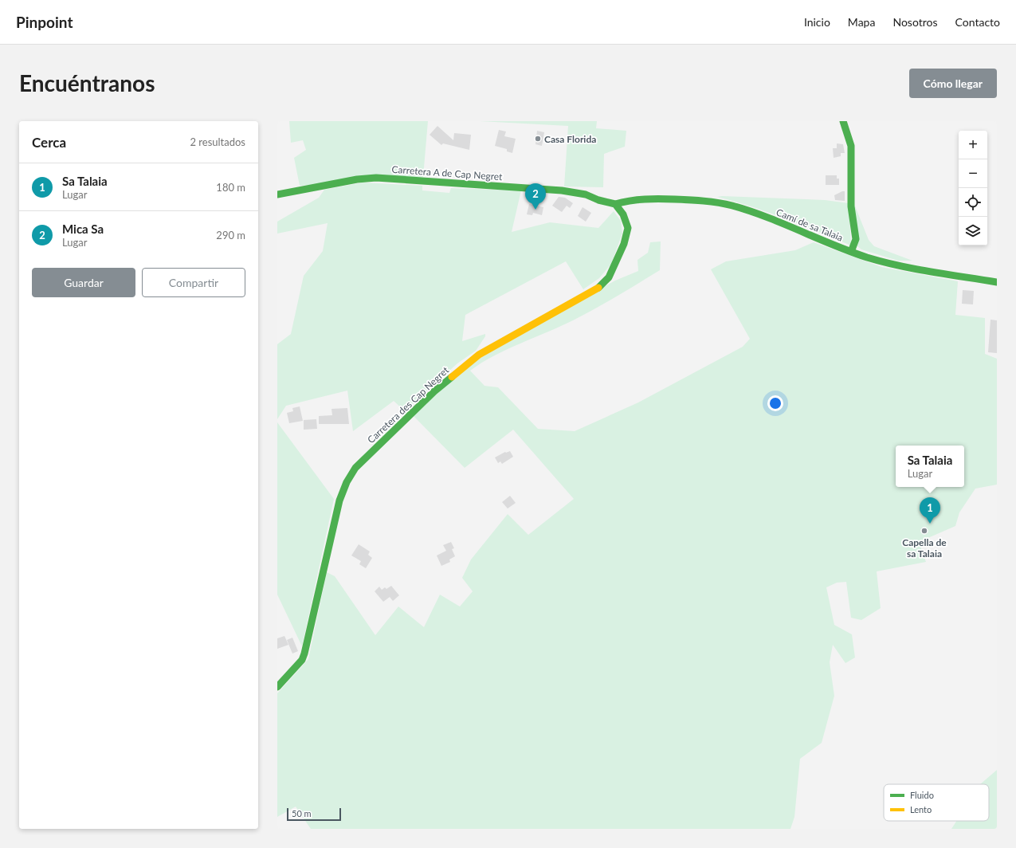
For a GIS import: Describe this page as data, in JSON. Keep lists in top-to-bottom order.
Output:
{
  "streets": {
    "street": ["Carretera A de Cap Negret", "Camí de sa Talaia", "Carretera des Cap Negret"]
  },
  "crossings": [
    ["Carretera A de Cap Negret", "Camí de sa Talaia"],
    ["Carretera A de Cap Negret", "Carretera des Cap Negret"],
    ["Camí de sa Talaia", "Carretera des Cap Negret"]
  ],
  "places": ["Casa Florida", "Capella de sa Talaia"],
  "legend": ["Fluido", "Lento"],
  "scale_bar": "50 m",
  "page": {
    "header": "Pinpoint",
    "nav": [
      "Inicio",
      "Mapa",
      "Nosotros",
      "Contacto"
    ],
    "buttons": [
      "Cómo llegar",
      ["Guardar", "Compartir"]
    ],
    "title": "Encuéntranos",
    "heading": ["Cerca", "2 resultados"],
    "map_buttons": ["+", "−"],
    "list": [
      {
        "mark": "1",
        "name": "Sa Talaia",
        "note": "Lugar",
        "value": "180 m"
      },
      {
        "mark": "2",
        "name": "Mica Sa",
        "note": "Lugar",
        "value": "290 m"
      }
    ],
    "pins": ["2", "1"],
    "popup": ["Sa Talaia", "Lugar"],
    "scale": "50 m"
  }
}
